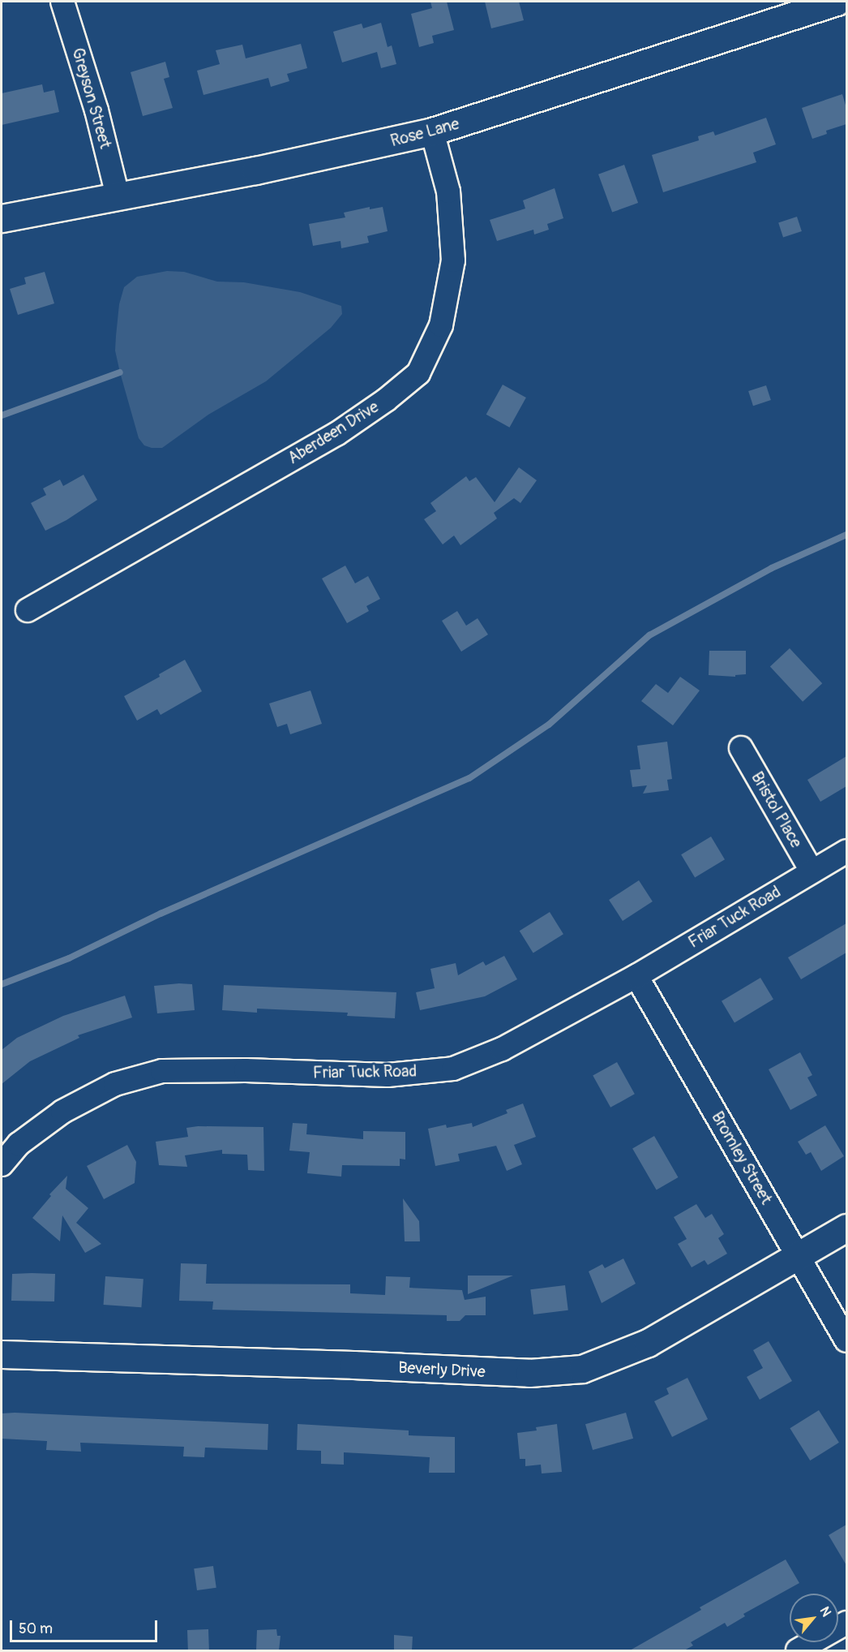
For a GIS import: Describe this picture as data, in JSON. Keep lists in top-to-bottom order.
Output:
{
  "streets": {
    "street": [
      "Greyson Street",
      "Rose Lane",
      "Aberdeen Drive",
      "Bristol Place",
      "Friar Tuck Road",
      "Bromley Street",
      "Beverly Drive"
    ]
  },
  "crossings": [
    ["Greyson Street", "Rose Lane"],
    ["Rose Lane", "Aberdeen Drive"],
    ["Bristol Place", "Friar Tuck Road"],
    ["Friar Tuck Road", "Bromley Street"],
    ["Bromley Street", "Beverly Drive"]
  ],
  "scale_bar": "50 m",
  "north": "top right"
}
